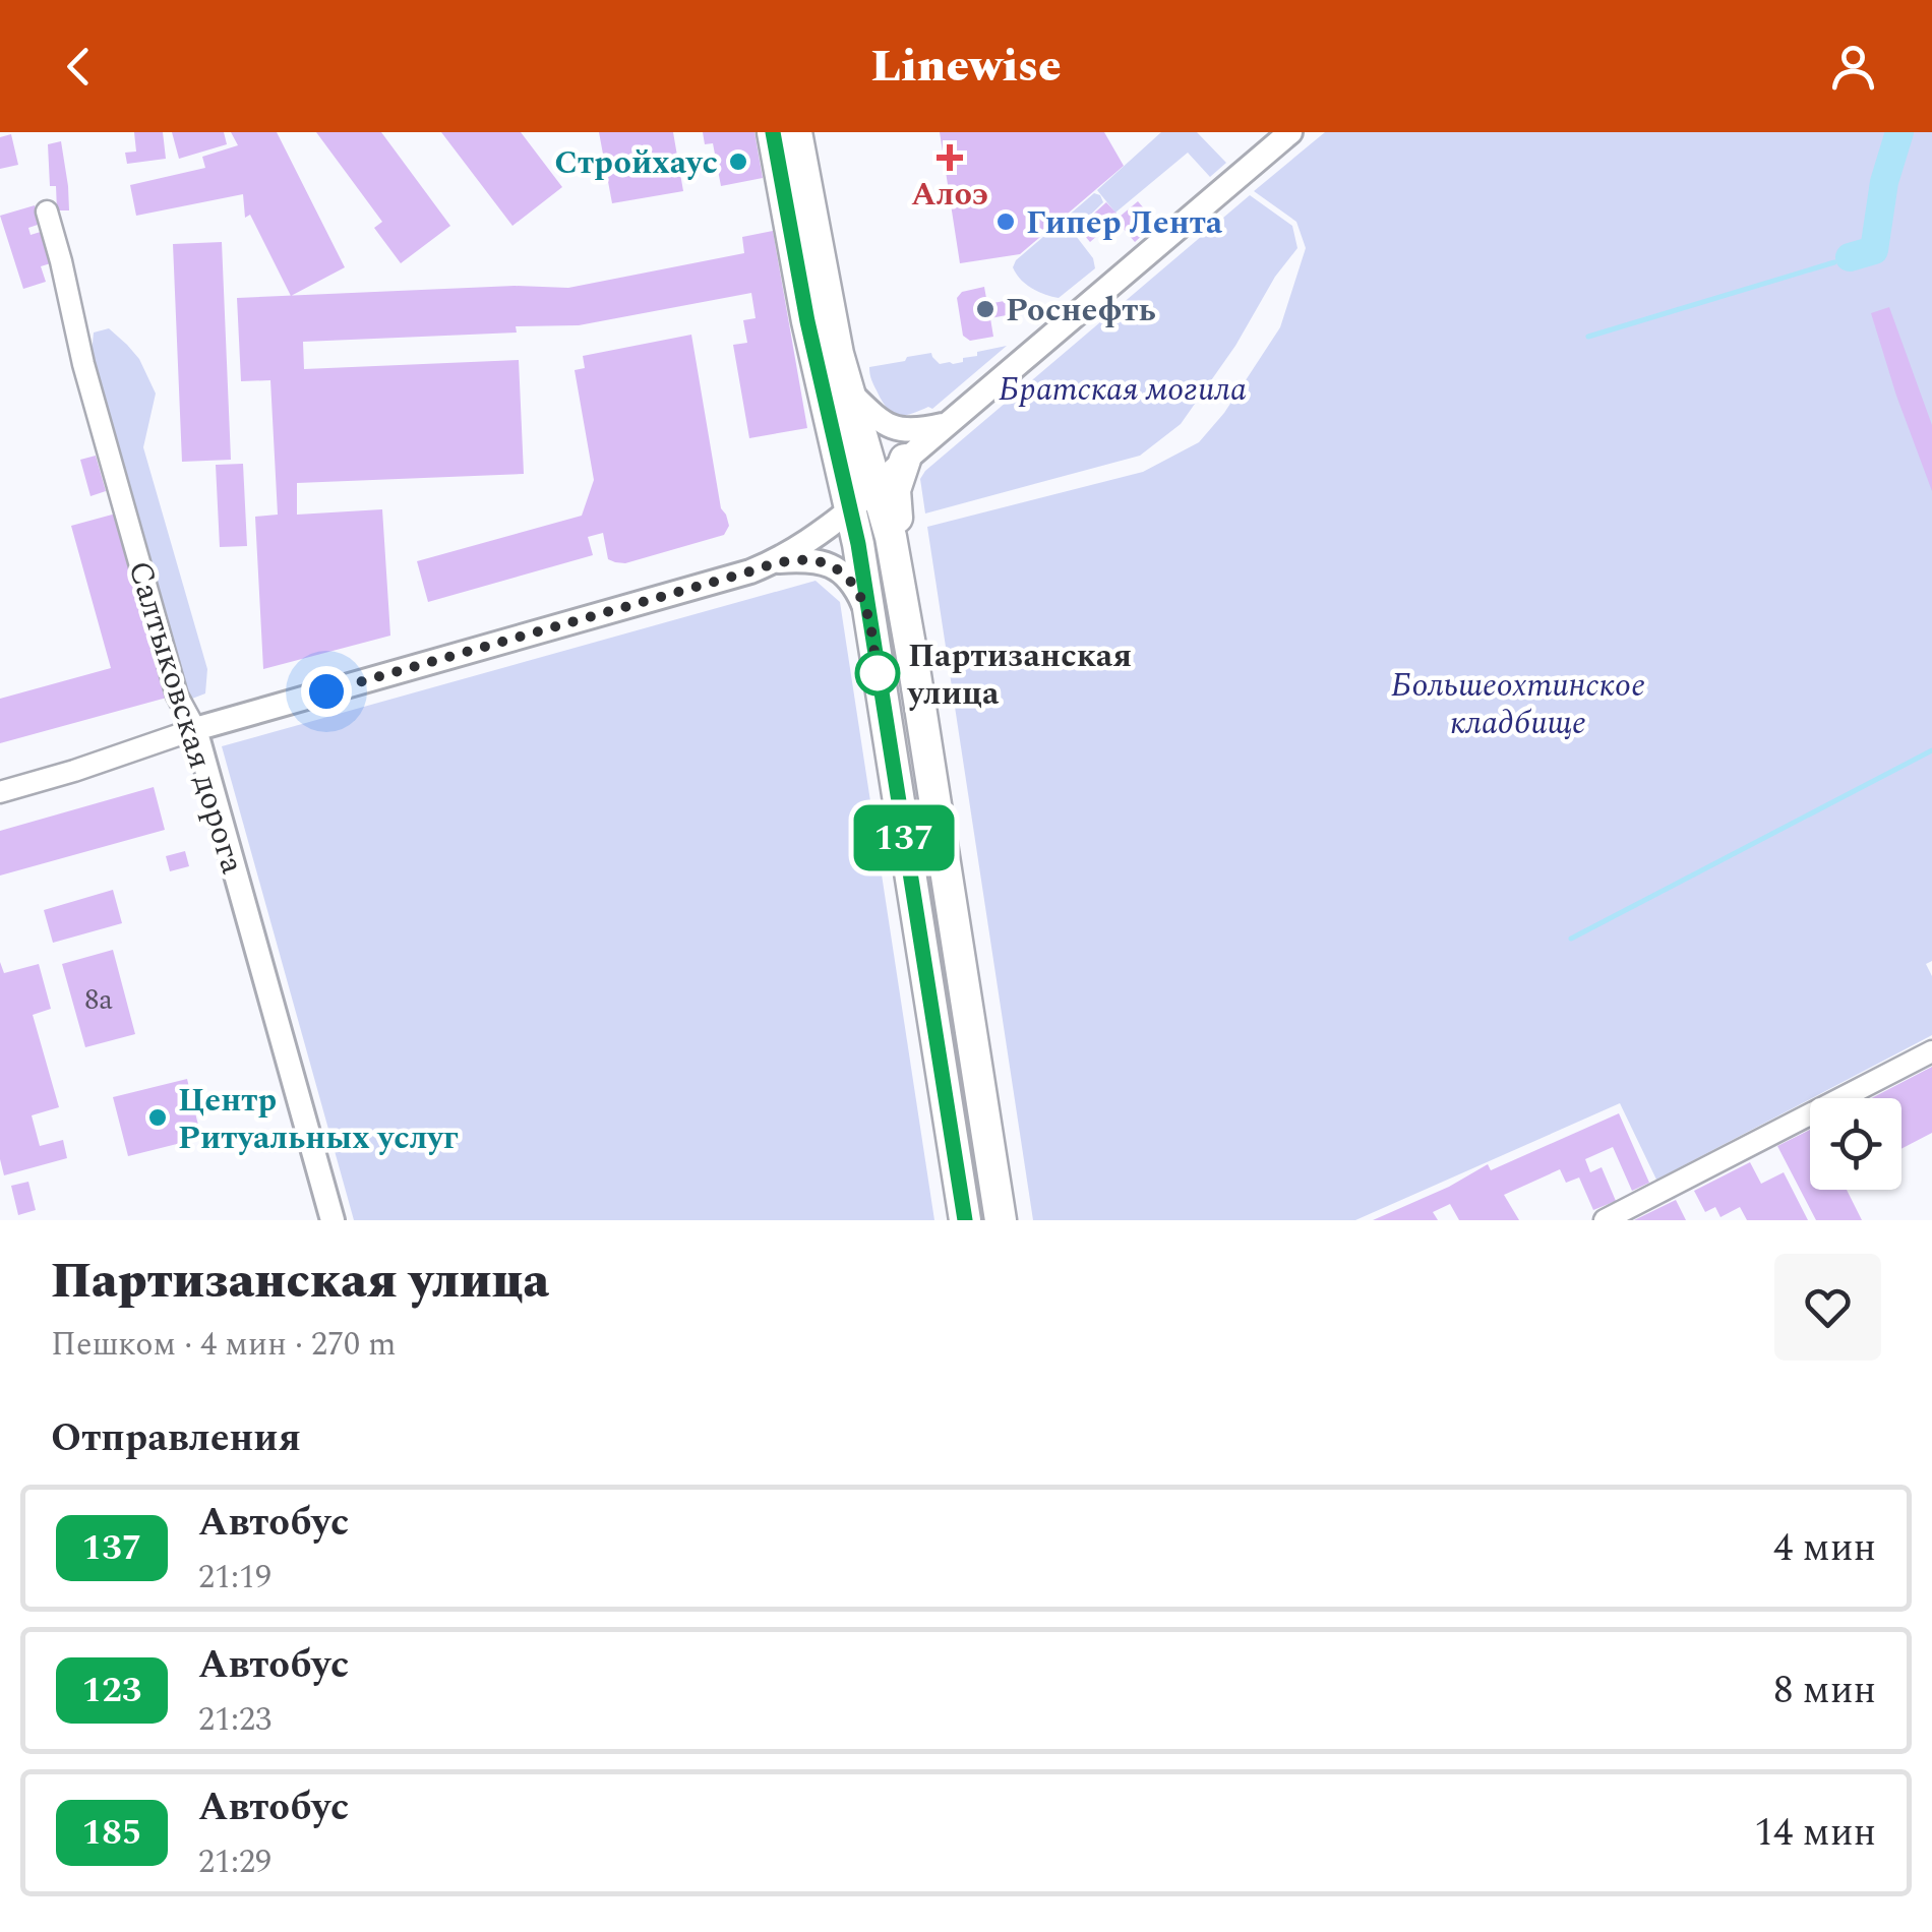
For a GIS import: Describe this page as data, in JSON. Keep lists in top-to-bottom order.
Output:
{
  "streets": {
    "street": ["Салтыковская дорога"]
  },
  "parks": ["Братская могила", "Большеохтинское кладбище"],
  "places": {
    "health": ["Алоэ"],
    "other": [
      "Стройхаус",
      "Гипер Лента",
      "Роснефть",
      "Партизанская улица",
      "Центр Ритуальных услуг"
    ]
  },
  "lines": ["bus line 137"],
  "house_numbers": ["8а"],
  "page": {
    "header": "Linewise",
    "on_map": "137",
    "heading": [
      ["Партизанская улица", "Пешком · 4 мин · 270 m"],
      "Отправления"
    ],
    "list": [
      {
        "mark": "137",
        "name": "Автобус",
        "note": "21:19",
        "value": "4 мин"
      },
      {
        "mark": "123",
        "name": "Автобус",
        "note": "21:23",
        "value": "8 мин"
      },
      {
        "mark": "185",
        "name": "Автобус",
        "note": "21:29",
        "value": "14 мин"
      }
    ]
  }
}
